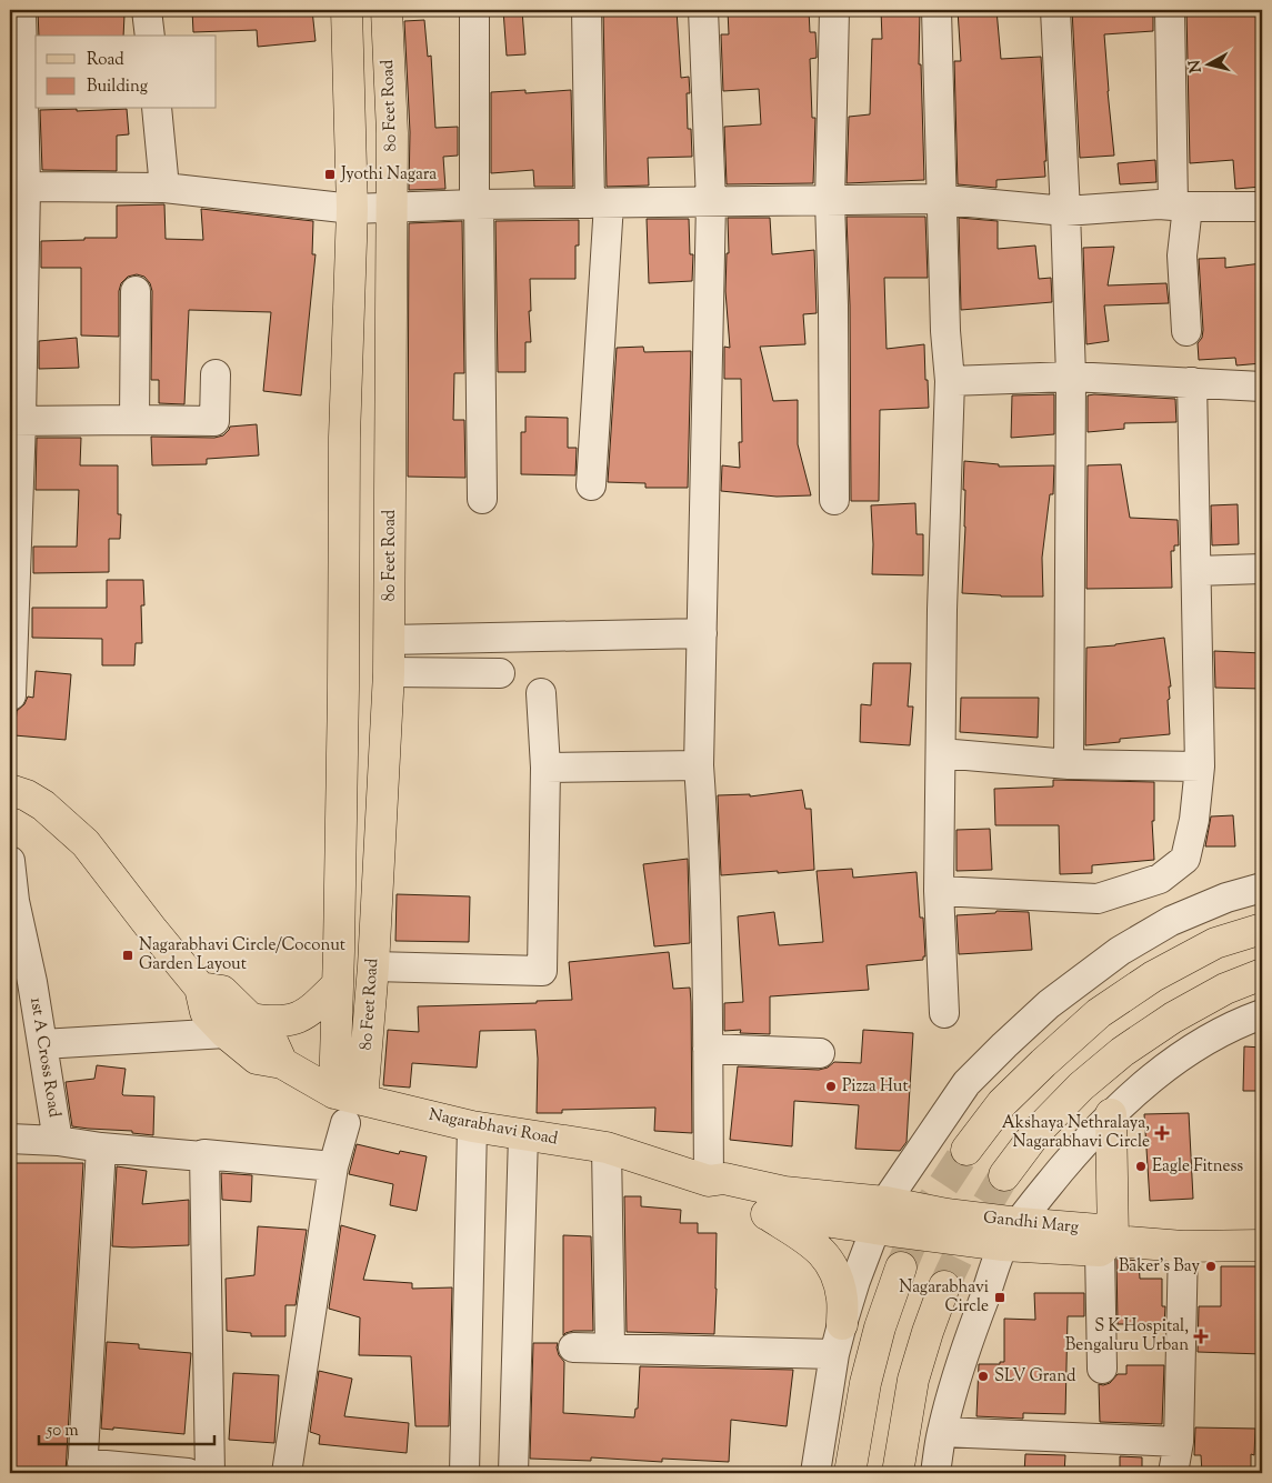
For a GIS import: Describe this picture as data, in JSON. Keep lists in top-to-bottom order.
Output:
{
  "streets": {
    "main road": ["80 Feet Road", "Nagarabhavi Road", "Gandhi Marg"],
    "street": ["1st A Cross Road"]
  },
  "crossings": [
    ["80 Feet Road", "Nagarabhavi Road"]
  ],
  "places": {
    "transit": ["Jyothi Nagara", "Nagarabhavi Circle/Coconut Garden Layout", "Nagarabhavi Circle"],
    "other": [
      "Pizza Hut",
      "Eagle Fitness",
      "Baker's Bay",
      "SLV Grand"
    ],
    "health": ["Akshaya Nethralaya, Nagarabhavi Circle", "S K Hospital, Bengaluru Urban"]
  },
  "legend": ["Road", "Building"],
  "scale_bar": "50 m",
  "north": "left"
}
